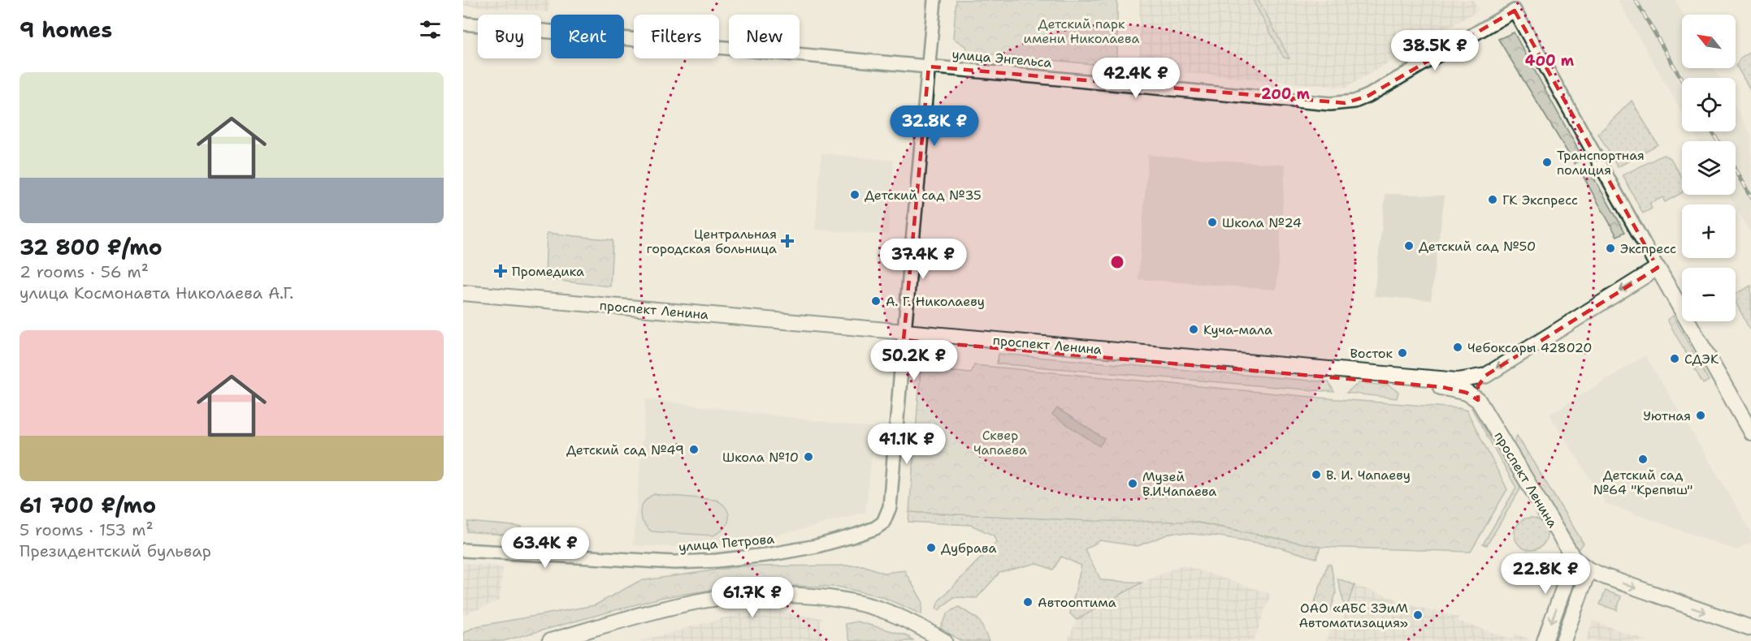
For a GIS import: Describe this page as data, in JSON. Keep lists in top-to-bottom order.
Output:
{
  "streets": {
    "main road": ["проспект Ленина"],
    "street": ["улица Энгельса", "улица Петрова"]
  },
  "crossings": [
    ["улица Энгельса", "проспект Ленина"],
    ["улица Энгельса", "улица Петрова"],
    ["проспект Ленина", "улица Петрова"]
  ],
  "parks": ["Детский парк имени Николаева", "Сквер Чапаева"],
  "places": {
    "other": [
      "Транспортная полиция",
      "Детский сад №35",
      "ГК Экспресс",
      "Школа №24",
      "Детский сад №50",
      "Экспресс",
      "А. Г. Николаеву",
      "Куча-мала",
      "Чебоксары 428020",
      "Восток",
      "СДЭК",
      "Уютная",
      "Детский сад №49",
      "Школа №10",
      "Детский сад №64 \"Крепыш\"",
      "В. И. Чапаеву",
      "Музей В.И.Чапаева",
      "Дубрава",
      "Автооптима",
      "ОАО «АБС ЗЭиМ Автоматизация»"
    ],
    "health": ["Центральная городская больница", "Промедика"]
  },
  "north": "top left",
  "page": {
    "heading": "9 homes",
    "map_buttons": ["+", "−"],
    "chip": [
      "Buy",
      "Rent",
      "Filters",
      "New"
    ],
    "price": [
      "38.5K ₽",
      "42.4K ₽",
      "32.8K ₽",
      "37.4K ₽",
      "50.2K ₽",
      "41.1K ₽",
      "63.4K ₽",
      "22.8K ₽",
      "61.7K ₽"
    ],
    "list": [
      {
        "name": "32 800 ₽/mo",
        "note": "2 rooms · 56 m² · улица Космонавта Николаева А.Г."
      },
      {
        "name": "61 700 ₽/mo",
        "note": "5 rooms · 153 m² · Президентский бульвар"
      }
    ]
  },
  "rings": ["400 m", "200 m"]
}
